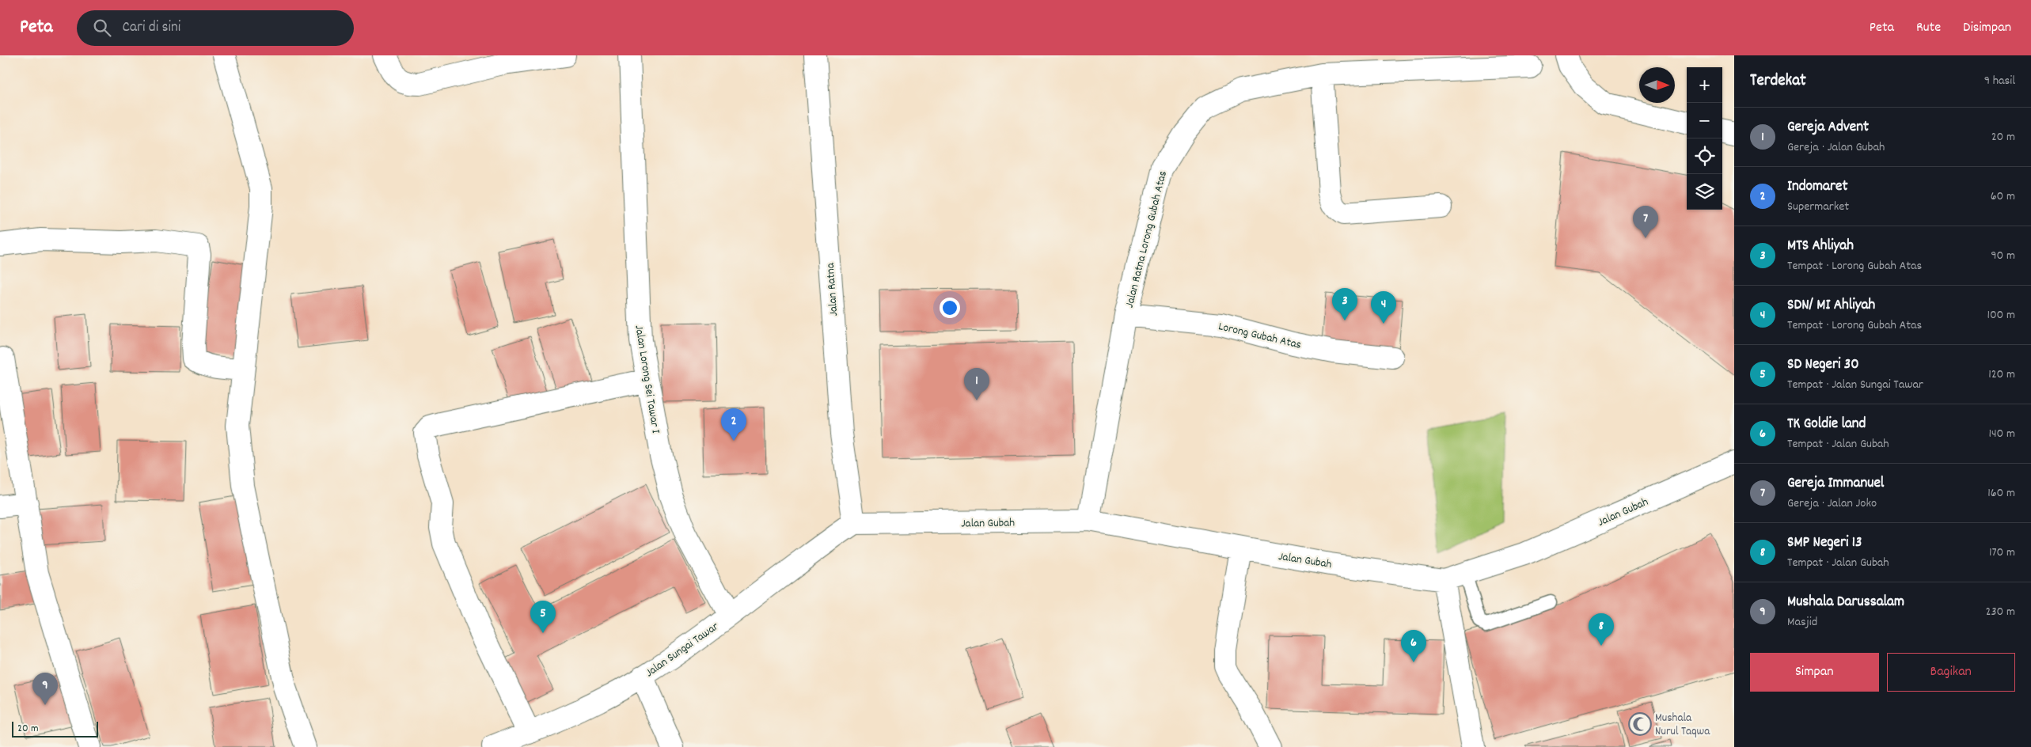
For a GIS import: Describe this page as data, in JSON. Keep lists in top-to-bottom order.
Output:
{
  "streets": {
    "street": [
      "Jalan Ratna Lorong Gubah Atas",
      "Jalan Ratna",
      "Lorong Gubah Atas",
      "Jalan Lorong Sei Tawar I",
      "Jalan Gubah",
      "Jalan Sungai Tawar"
    ]
  },
  "crossings": [
    ["Jalan Ratna Lorong Gubah Atas", "Lorong Gubah Atas"],
    ["Jalan Ratna Lorong Gubah Atas", "Jalan Gubah"],
    ["Jalan Ratna", "Jalan Gubah"],
    ["Jalan Ratna", "Jalan Sungai Tawar"],
    ["Jalan Lorong Sei Tawar I", "Jalan Sungai Tawar"],
    ["Jalan Gubah", "Jalan Sungai Tawar"]
  ],
  "places": {
    "mosque": ["Mushala Nurul Taqwa"]
  },
  "scale_bar": "20 m",
  "north": "right",
  "page": {
    "header": "Peta",
    "search": "Cari di sini",
    "nav": ["Peta", "Rute", "Disimpan"],
    "heading": ["Terdekat", "9 hasil"],
    "map_buttons": ["+", "−"],
    "list": [
      {
        "mark": "1",
        "name": "Gereja Advent",
        "note": "Gereja · Jalan Gubah",
        "value": "20 m"
      },
      {
        "mark": "2",
        "name": "Indomaret",
        "note": "Supermarket",
        "value": "60 m"
      },
      {
        "mark": "3",
        "name": "MTS Ahliyah",
        "note": "Tempat · Lorong Gubah Atas",
        "value": "90 m"
      },
      {
        "mark": "4",
        "name": "SDN/ MI Ahliyah",
        "note": "Tempat · Lorong Gubah Atas",
        "value": "100 m"
      },
      {
        "mark": "5",
        "name": "SD Negeri 30",
        "note": "Tempat · Jalan Sungai Tawar",
        "value": "120 m"
      },
      {
        "mark": "6",
        "name": "TK Goldie land",
        "note": "Tempat · Jalan Gubah",
        "value": "140 m"
      },
      {
        "mark": "7",
        "name": "Gereja Immanuel",
        "note": "Gereja · Jalan Joko",
        "value": "160 m"
      },
      {
        "mark": "8",
        "name": "SMP Negeri 13",
        "note": "Tempat · Jalan Gubah",
        "value": "170 m"
      },
      {
        "mark": "9",
        "name": "Mushala Darussalam",
        "note": "Masjid",
        "value": "230 m"
      }
    ],
    "pins": [
      "7",
      "3",
      "4",
      "1",
      "2",
      "5",
      "8",
      "6",
      "9"
    ],
    "buttons": ["Simpan", "Bagikan"],
    "scale": "20 m"
  }
}
